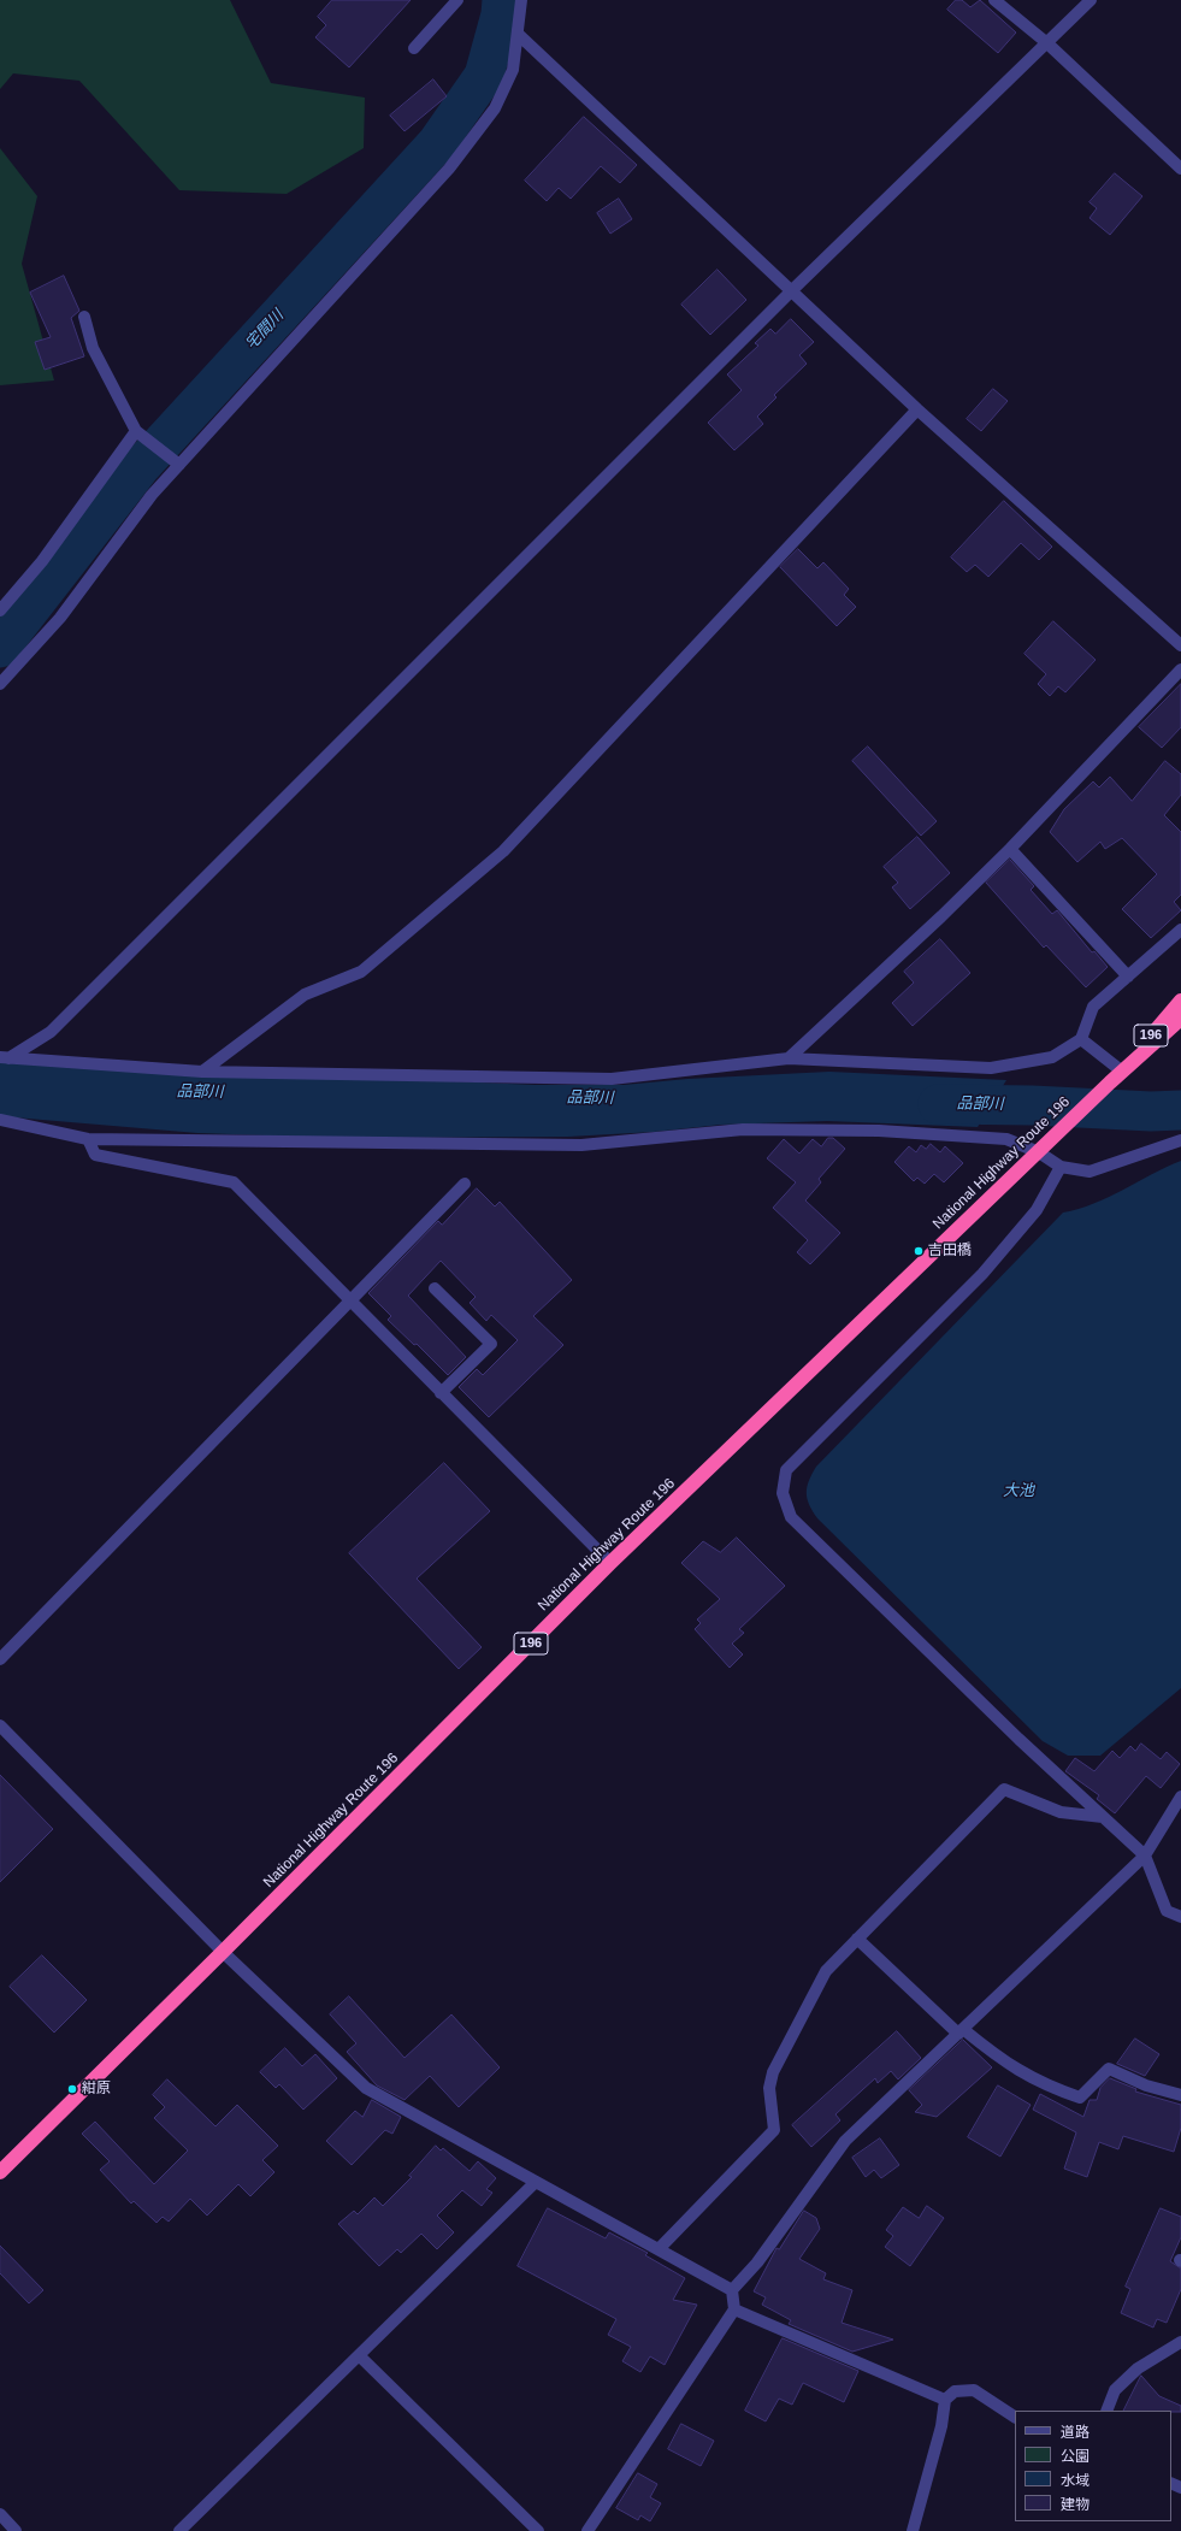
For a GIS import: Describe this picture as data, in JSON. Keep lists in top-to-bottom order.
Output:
{
  "streets": {
    "highway": ["196", "National Highway Route 196"]
  },
  "water": ["宅間川", "品部川", "大池"],
  "places": ["吉田橋", "紺原"],
  "legend": [
    "道路",
    "公園",
    "水域",
    "建物"
  ]
}
